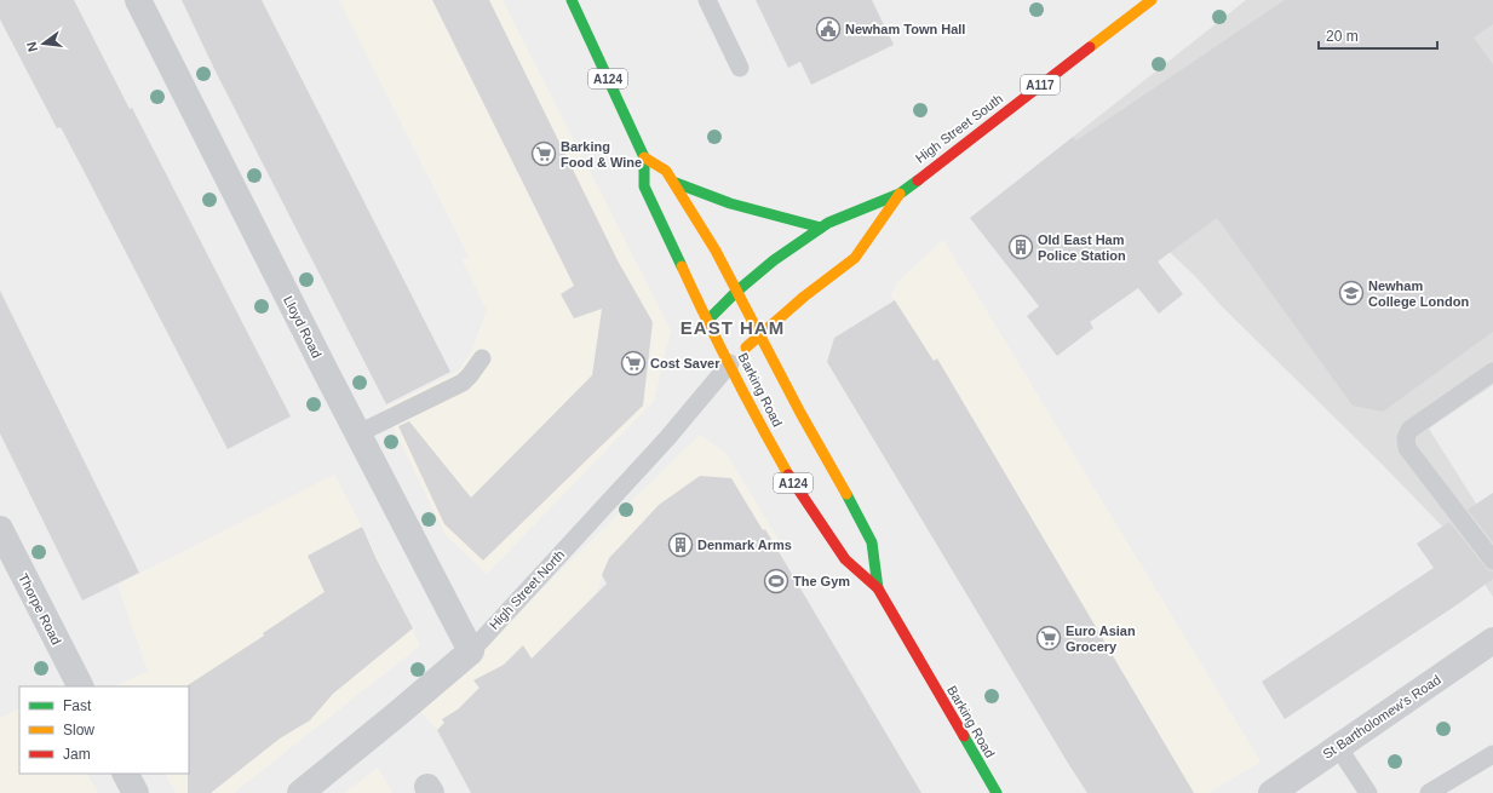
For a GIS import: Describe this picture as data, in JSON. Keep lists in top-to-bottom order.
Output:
{
  "streets": {
    "main road": [
      "A124",
      "A117",
      "High Street South",
      "Barking Road"
    ],
    "street": [
      "Lloyd Road",
      "High Street North",
      "Thorpe Road",
      "St Bartholomew's Road"
    ]
  },
  "crossings": [
    ["High Street South", "Barking Road"],
    ["High Street South", "High Street North"],
    ["Lloyd Road", "High Street North"],
    ["Barking Road", "High Street North"]
  ],
  "districts": ["EAST HAM"],
  "places": {
    "public building": ["Newham Town Hall"],
    "supermarket": ["Barking Food & Wine", "Cost Saver", "Euro Asian Grocery"],
    "building": ["Old East Ham Police Station", "Denmark Arms"],
    "school or university": ["Newham College London"],
    "sports": ["The Gym"]
  },
  "legend": ["Fast", "Slow", "Jam"],
  "scale_bar": "20 m",
  "north": "left"
}
